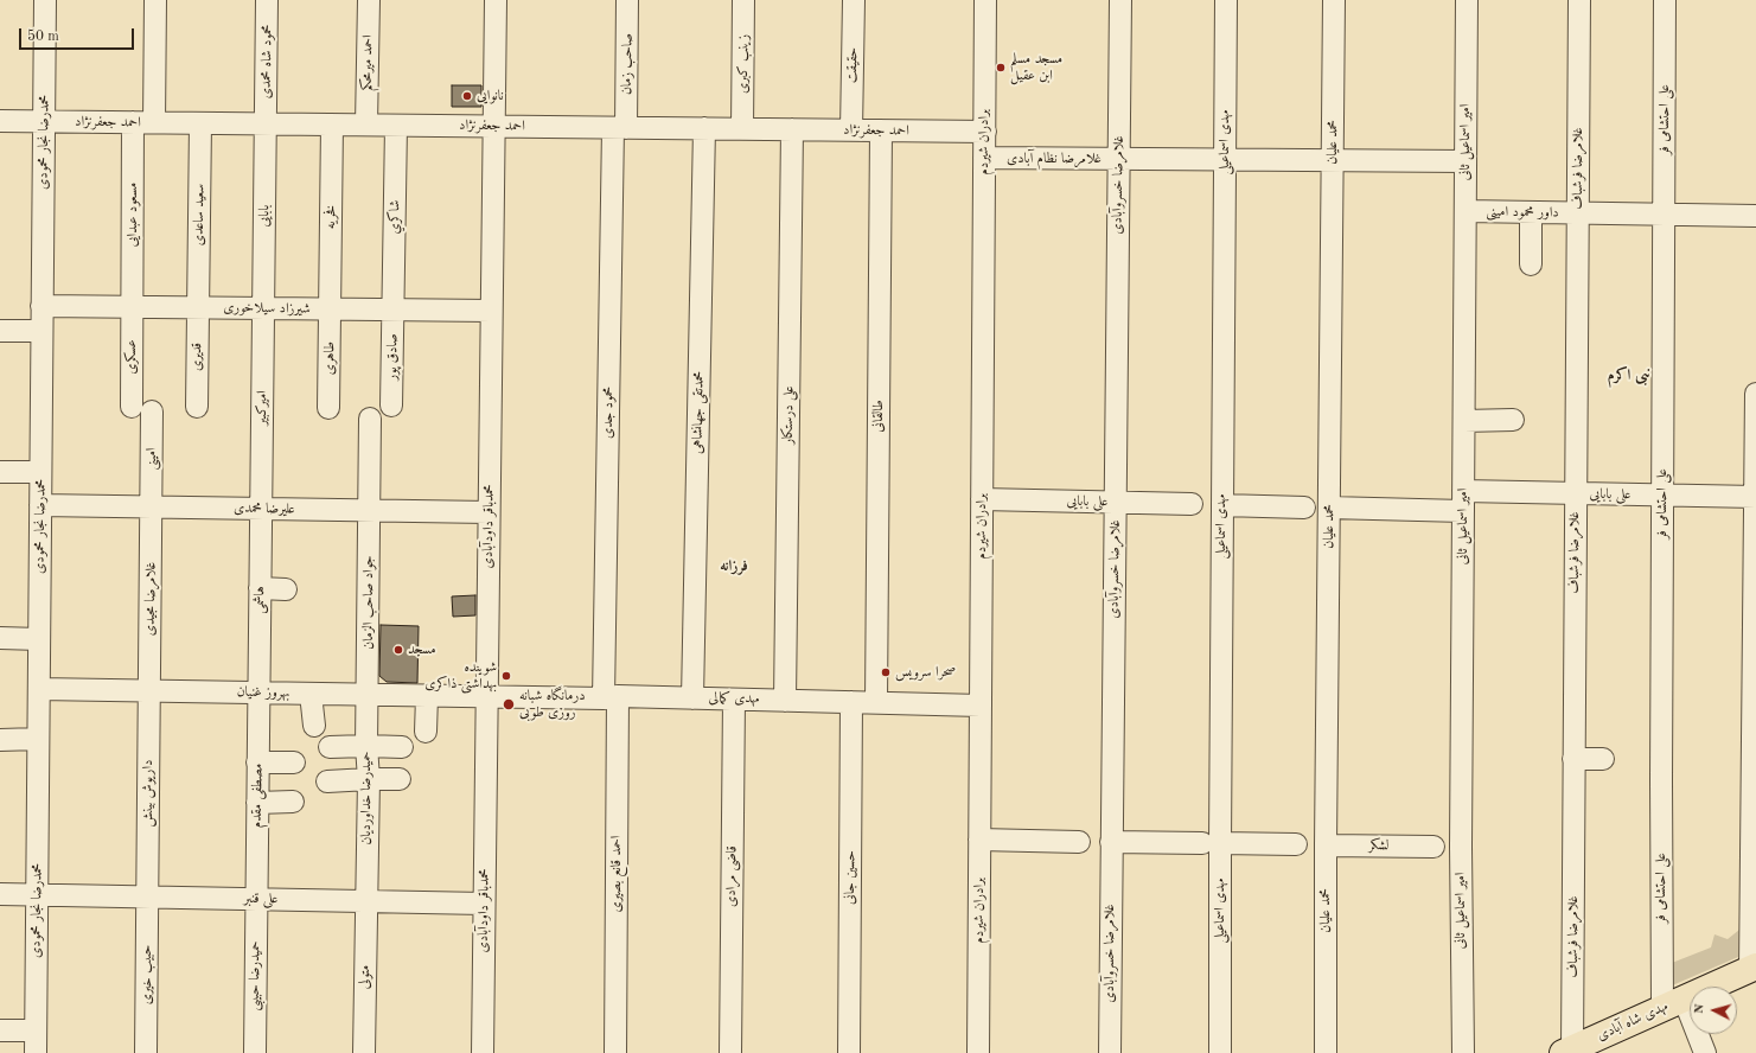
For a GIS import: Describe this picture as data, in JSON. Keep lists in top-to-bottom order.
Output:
{
  "streets": {
    "main road": ["مهدی شاه آبادی"],
    "street": [
      "محمود شاه محمدی",
      "احمد میرمحکم",
      "صاحب زمان",
      "زینب کبری",
      "حقیقت",
      "علی احتشامی فر",
      "احمد جعفرنژاد",
      "محمدرضا نجار محمودی",
      "برادران شیردم",
      "مهدی اسماعیلی",
      "محمد علیان",
      "امیر اسماعیل ثانی",
      "غلامرضا نظام آبادی",
      "غلامرضا فرشباف",
      "غلامرضا خسروآبادی",
      "داور محمود امینی",
      "مسعود عبدایی",
      "سعید ساعدی",
      "بابایی",
      "فخریه",
      "شاكري",
      "شیرزاد سیلاخوری",
      "عسکری",
      "قدیری",
      "صادق پور",
      "طاهری",
      "امیرکبیر",
      "محمود جدی",
      "محمدتقی جهانشاهی",
      "علی درستکار",
      "طالقانی",
      "امینی",
      "علی بابایی",
      "علیرضا محمدی",
      "محمدباقر داودآبادی",
      "غلامرضا مجیدی",
      "هاشمی",
      "جواد صاحب الزمان",
      "بهروز غنیان",
      "مهدی کمالی",
      "داریوش بینش",
      "مصطفی مقدم",
      "حمیدرضا خداوردیان",
      "لشكر",
      "احمد قانع بصیری",
      "قاضی مرادی",
      "حسین جانی",
      "علی قنبر",
      "حبیب خیری",
      "حمیدرضا حبیبی",
      "متولی"
    ]
  },
  "crossings": [
    ["محمود شاه محمدی", "احمد جعفرنژاد"],
    ["محمود شاه محمدی", "بابایی"],
    ["احمد میرمحکم", "احمد جعفرنژاد"],
    ["صاحب زمان", "احمد جعفرنژاد"],
    ["صاحب زمان", "محمود جدی"],
    ["زینب کبری", "احمد جعفرنژاد"],
    ["حقیقت", "احمد جعفرنژاد"],
    ["علی احتشامی فر", "داور محمود امینی"],
    ["علی احتشامی فر", "علی بابایی"],
    ["علی احتشامی فر", "مهدی شاه آبادی"],
    ["احمد جعفرنژاد", "محمدرضا نجار محمودی"],
    ["احمد جعفرنژاد", "برادران شیردم"],
    ["احمد جعفرنژاد", "مسعود عبدایی"],
    ["احمد جعفرنژاد", "سعید ساعدی"],
    ["احمد جعفرنژاد", "بابایی"],
    ["احمد جعفرنژاد", "فخریه"],
    ["احمد جعفرنژاد", "شاكري"],
    ["احمد جعفرنژاد", "محمود جدی"],
    ["احمد جعفرنژاد", "محمدتقی جهانشاهی"],
    ["احمد جعفرنژاد", "علی درستکار"],
    ["احمد جعفرنژاد", "طالقانی"],
    ["احمد جعفرنژاد", "محمدباقر داودآبادی"],
    ["محمدرضا نجار محمودی", "شیرزاد سیلاخوری"],
    ["محمدرضا نجار محمودی", "علیرضا محمدی"],
    ["محمدرضا نجار محمودی", "بهروز غنیان"],
    ["محمدرضا نجار محمودی", "علی قنبر"],
    ["برادران شیردم", "غلامرضا نظام آبادی"],
    ["برادران شیردم", "علی بابایی"],
    ["برادران شیردم", "مهدی کمالی"],
    ["مهدی اسماعیلی", "غلامرضا نظام آبادی"],
    ["محمد علیان", "غلامرضا نظام آبادی"],
    ["محمد علیان", "علی بابایی"],
    ["محمد علیان", "لشكر"],
    ["امیر اسماعیل ثانی", "غلامرضا نظام آبادی"],
    ["امیر اسماعیل ثانی", "داور محمود امینی"],
    ["امیر اسماعیل ثانی", "علی بابایی"],
    ["غلامرضا نظام آبادی", "غلامرضا خسروآبادی"],
    ["غلامرضا فرشباف", "داور محمود امینی"],
    ["غلامرضا فرشباف", "علی بابایی"],
    ["غلامرضا فرشباف", "مهدی شاه آبادی"],
    ["غلامرضا خسروآبادی", "علی بابایی"],
    ["مسعود عبدایی", "شیرزاد سیلاخوری"],
    ["مسعود عبدایی", "عسکری"],
    ["سعید ساعدی", "شیرزاد سیلاخوری"],
    ["سعید ساعدی", "قدیری"],
    ["بابایی", "شیرزاد سیلاخوری"],
    ["بابایی", "امیرکبیر"],
    ["فخریه", "شیرزاد سیلاخوری"],
    ["فخریه", "طاهری"],
    ["شاكري", "شیرزاد سیلاخوری"],
    ["شاكري", "صادق پور"],
    ["شیرزاد سیلاخوری", "عسکری"],
    ["شیرزاد سیلاخوری", "قدیری"],
    ["شیرزاد سیلاخوری", "صادق پور"],
    ["شیرزاد سیلاخوری", "طاهری"],
    ["شیرزاد سیلاخوری", "امیرکبیر"],
    ["شیرزاد سیلاخوری", "محمدباقر داودآبادی"],
    ["عسکری", "امینی"],
    ["امیرکبیر", "علیرضا محمدی"],
    ["امیرکبیر", "هاشمی"],
    ["محمود جدی", "مهدی کمالی"],
    ["محمود جدی", "احمد قانع بصیری"],
    ["محمدتقی جهانشاهی", "مهدی کمالی"],
    ["علی درستکار", "مهدی کمالی"],
    ["طالقانی", "مهدی کمالی"],
    ["امینی", "علیرضا محمدی"],
    ["امینی", "غلامرضا مجیدی"],
    ["علیرضا محمدی", "محمدباقر داودآبادی"],
    ["علیرضا محمدی", "غلامرضا مجیدی"],
    ["علیرضا محمدی", "هاشمی"],
    ["علیرضا محمدی", "جواد صاحب الزمان"],
    ["محمدباقر داودآبادی", "بهروز غنیان"],
    ["محمدباقر داودآبادی", "مهدی کمالی"],
    ["محمدباقر داودآبادی", "علی قنبر"],
    ["غلامرضا مجیدی", "بهروز غنیان"],
    ["غلامرضا مجیدی", "داریوش بینش"],
    ["هاشمی", "بهروز غنیان"],
    ["هاشمی", "مصطفی مقدم"],
    ["جواد صاحب الزمان", "بهروز غنیان"],
    ["جواد صاحب الزمان", "حمیدرضا خداوردیان"],
    ["بهروز غنیان", "مهدی کمالی"],
    ["بهروز غنیان", "داریوش بینش"],
    ["بهروز غنیان", "مصطفی مقدم"],
    ["بهروز غنیان", "حمیدرضا خداوردیان"],
    ["مهدی کمالی", "احمد قانع بصیری"],
    ["مهدی کمالی", "قاضی مرادی"],
    ["مهدی کمالی", "حسین جانی"],
    ["داریوش بینش", "علی قنبر"],
    ["داریوش بینش", "حبیب خیری"],
    ["مصطفی مقدم", "علی قنبر"],
    ["مصطفی مقدم", "حمیدرضا حبیبی"],
    ["حمیدرضا خداوردیان", "علی قنبر"],
    ["حمیدرضا خداوردیان", "متولی"],
    ["علی قنبر", "حبیب خیری"],
    ["علی قنبر", "حمیدرضا حبیبی"],
    ["علی قنبر", "متولی"]
  ],
  "districts": ["نبی اکرم", "فرزانه"],
  "places": [
    "مسجد مسلم ابن عقیل",
    "نانوایی",
    "مسجد",
    "صحرا سرویس",
    "شوینده بهداشتی ذاکری",
    "درمانگاه شبانه روزی طوبی"
  ],
  "scale_bar": "50 m",
  "north": "left"
}
